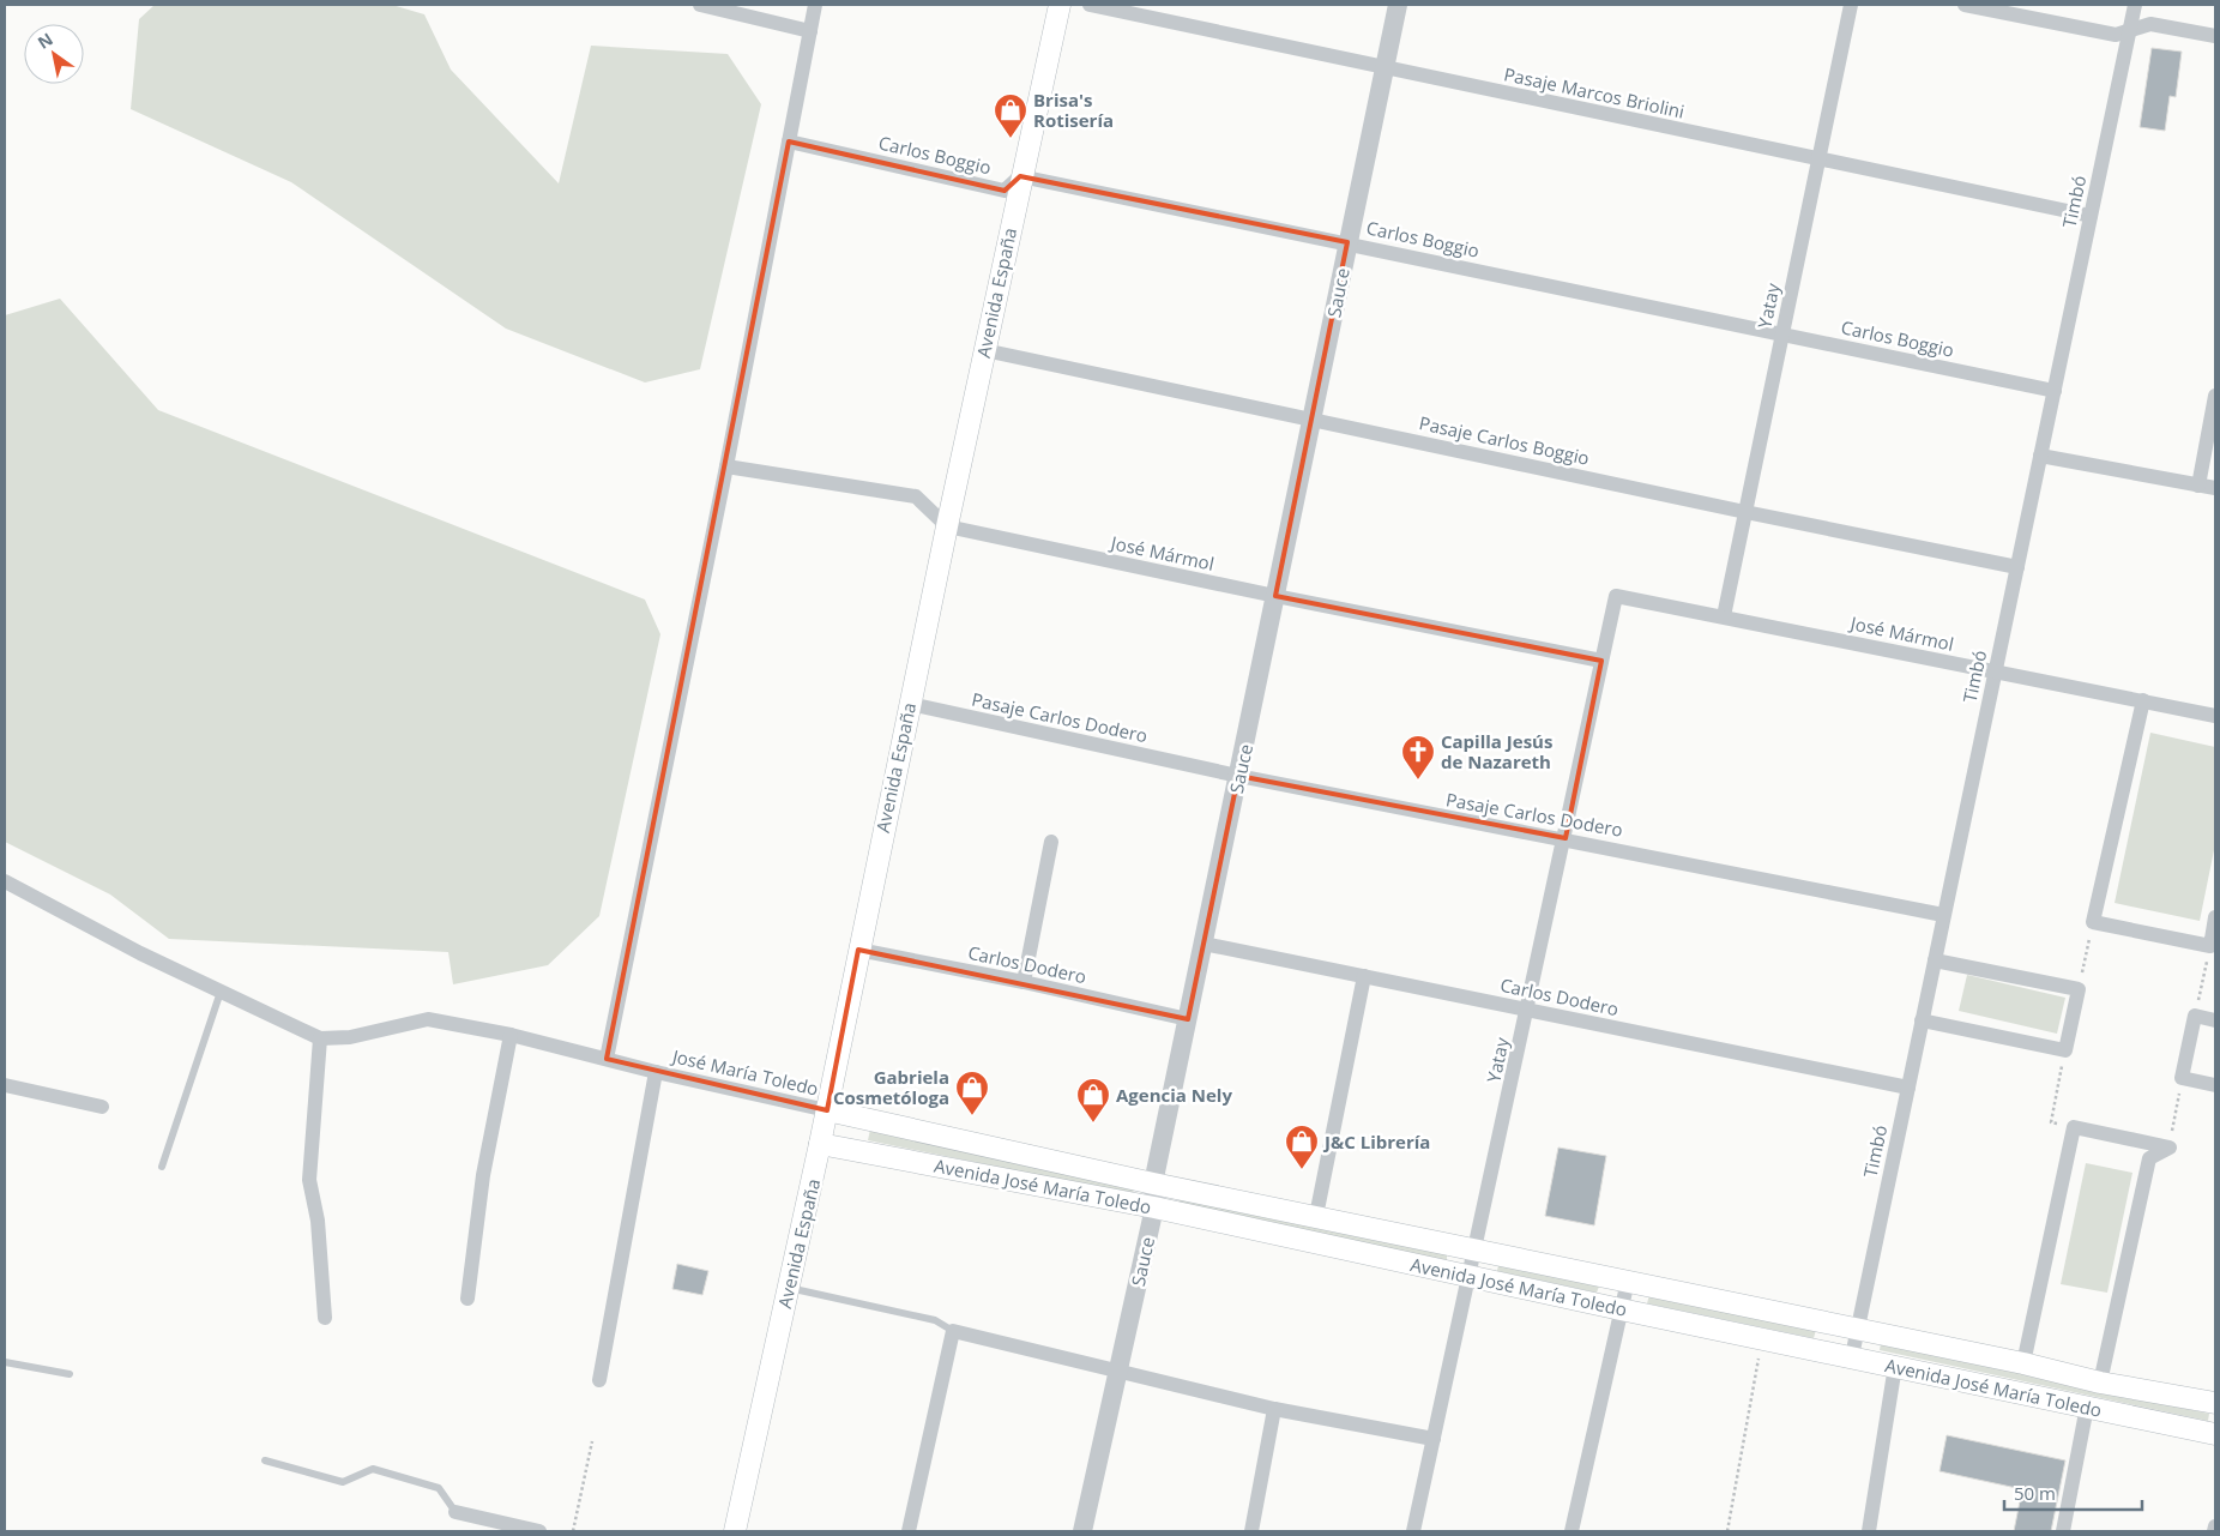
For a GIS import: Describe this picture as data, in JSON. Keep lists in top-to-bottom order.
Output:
{
  "streets": {
    "main road": ["Avenida España", "Avenida José María Toledo"],
    "street": [
      "Pasaje Marcos Briolini",
      "Carlos Boggio",
      "Timbó",
      "Sauce",
      "Yatay",
      "Pasaje Carlos Boggio",
      "José Mármol",
      "Pasaje Carlos Dodero",
      "Carlos Dodero",
      "José María Toledo"
    ]
  },
  "crossings": [
    ["Pasaje Marcos Briolini", "Timbó"],
    ["Pasaje Marcos Briolini", "Sauce"],
    ["Pasaje Marcos Briolini", "Yatay"],
    ["Carlos Boggio", "Timbó"],
    ["Carlos Boggio", "Avenida España"],
    ["Carlos Boggio", "Sauce"],
    ["Carlos Boggio", "Yatay"],
    ["Timbó", "Pasaje Carlos Boggio"],
    ["Timbó", "José Mármol"],
    ["Timbó", "Pasaje Carlos Dodero"],
    ["Timbó", "Carlos Dodero"],
    ["Timbó", "Avenida José María Toledo"],
    ["Avenida España", "Pasaje Carlos Boggio"],
    ["Avenida España", "José Mármol"],
    ["Avenida España", "Pasaje Carlos Dodero"],
    ["Avenida España", "Carlos Dodero"],
    ["Avenida España", "José María Toledo"],
    ["Avenida España", "Avenida José María Toledo"],
    ["Sauce", "Pasaje Carlos Boggio"],
    ["Sauce", "José Mármol"],
    ["Sauce", "Pasaje Carlos Dodero"],
    ["Sauce", "Carlos Dodero"],
    ["Sauce", "Avenida José María Toledo"],
    ["Yatay", "Pasaje Carlos Boggio"],
    ["Yatay", "José Mármol"],
    ["Yatay", "Pasaje Carlos Dodero"],
    ["Yatay", "Carlos Dodero"],
    ["Yatay", "Avenida José María Toledo"],
    ["José María Toledo", "Avenida José María Toledo"]
  ],
  "places": {
    "shop": [
      "Brisa's Rotisería",
      "Gabriela Cosmetóloga",
      "Agencia Nely",
      "J&C Librería"
    ],
    "church": ["Capilla Jesús de Nazareth"]
  },
  "scale_bar": "50 m",
  "north": "top left"
}
